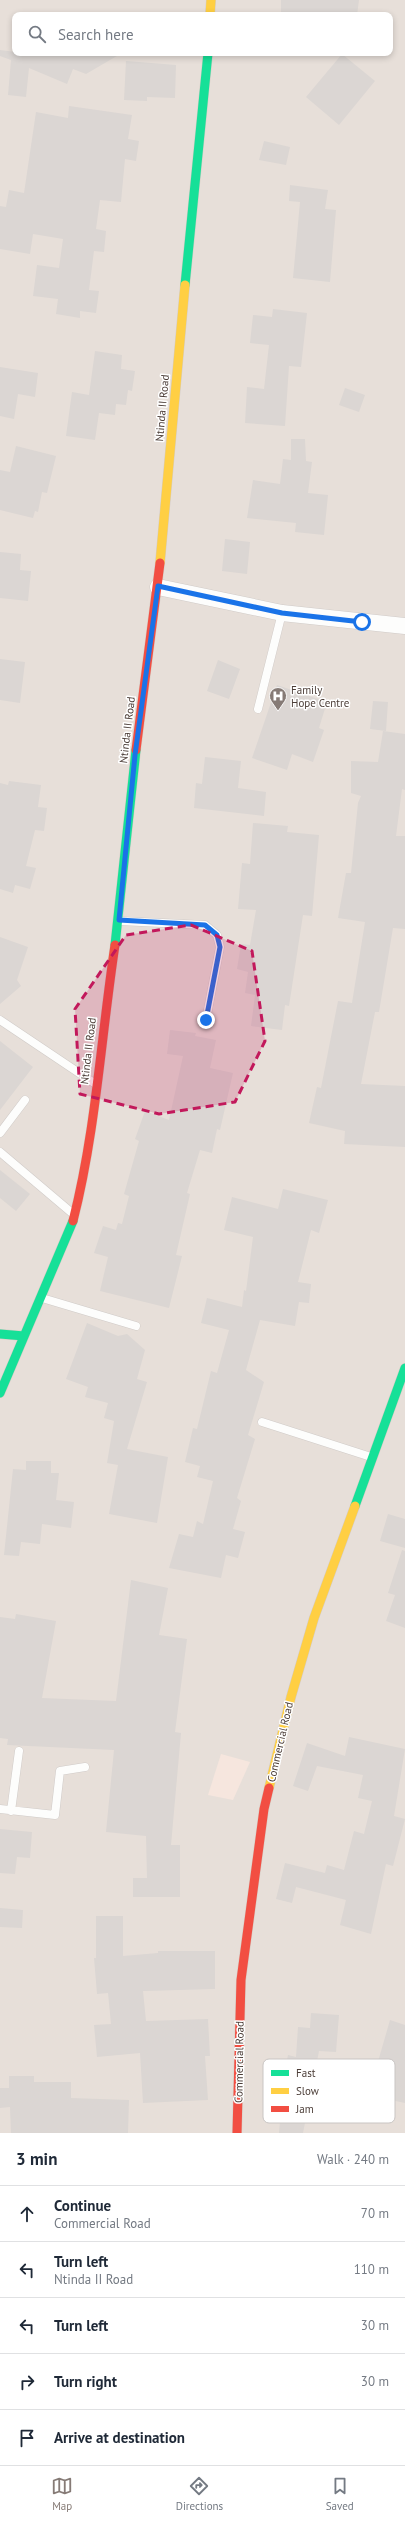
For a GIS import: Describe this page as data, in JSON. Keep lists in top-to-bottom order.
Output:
{
  "streets": {
    "street": ["Ntinda II Road", "Commercial Road"]
  },
  "places": {
    "hospital": ["Family Hope Centre"]
  },
  "legend": ["Fast", "Slow", "Jam"],
  "page": {
    "search": "Search here",
    "heading": ["3 min", "Walk · 240 m"],
    "list": [
      ["Continue", "Commercial Road", "70 m"],
      ["Turn left", "Ntinda II Road", "110 m"],
      ["Turn left", "30 m"],
      ["Turn right", "30 m"],
      "Arrive at destination"
    ],
    "nav": ["Map", "Directions", "Saved"]
  }
}
